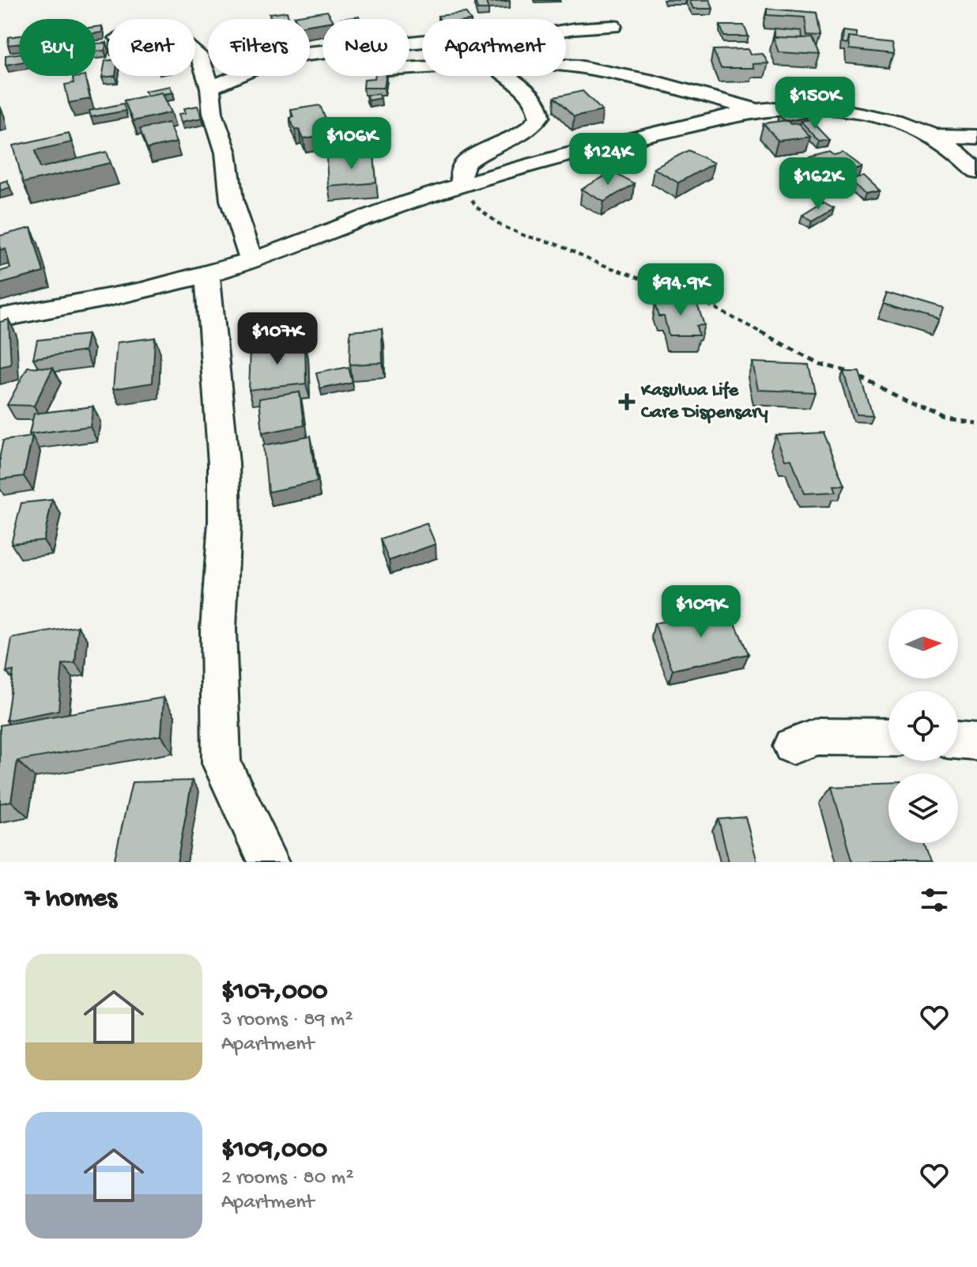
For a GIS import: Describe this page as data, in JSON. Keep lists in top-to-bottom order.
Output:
{
  "places": {
    "health": ["Kasulwa Life Care Dispensary"]
  },
  "north": "right",
  "page": {
    "chip": [
      "Buy",
      "Rent",
      "Filters",
      "New",
      "Apartment"
    ],
    "price": [
      "$150K",
      "$106K",
      "$124K",
      "$162K",
      "$94.9K",
      "$107K",
      "$109K"
    ],
    "heading": "7 homes",
    "list": [
      {
        "name": "$107,000",
        "note": "3 rooms · 89 m² · Apartment"
      },
      {
        "name": "$109,000",
        "note": "2 rooms · 80 m² · Apartment"
      }
    ]
  }
}
